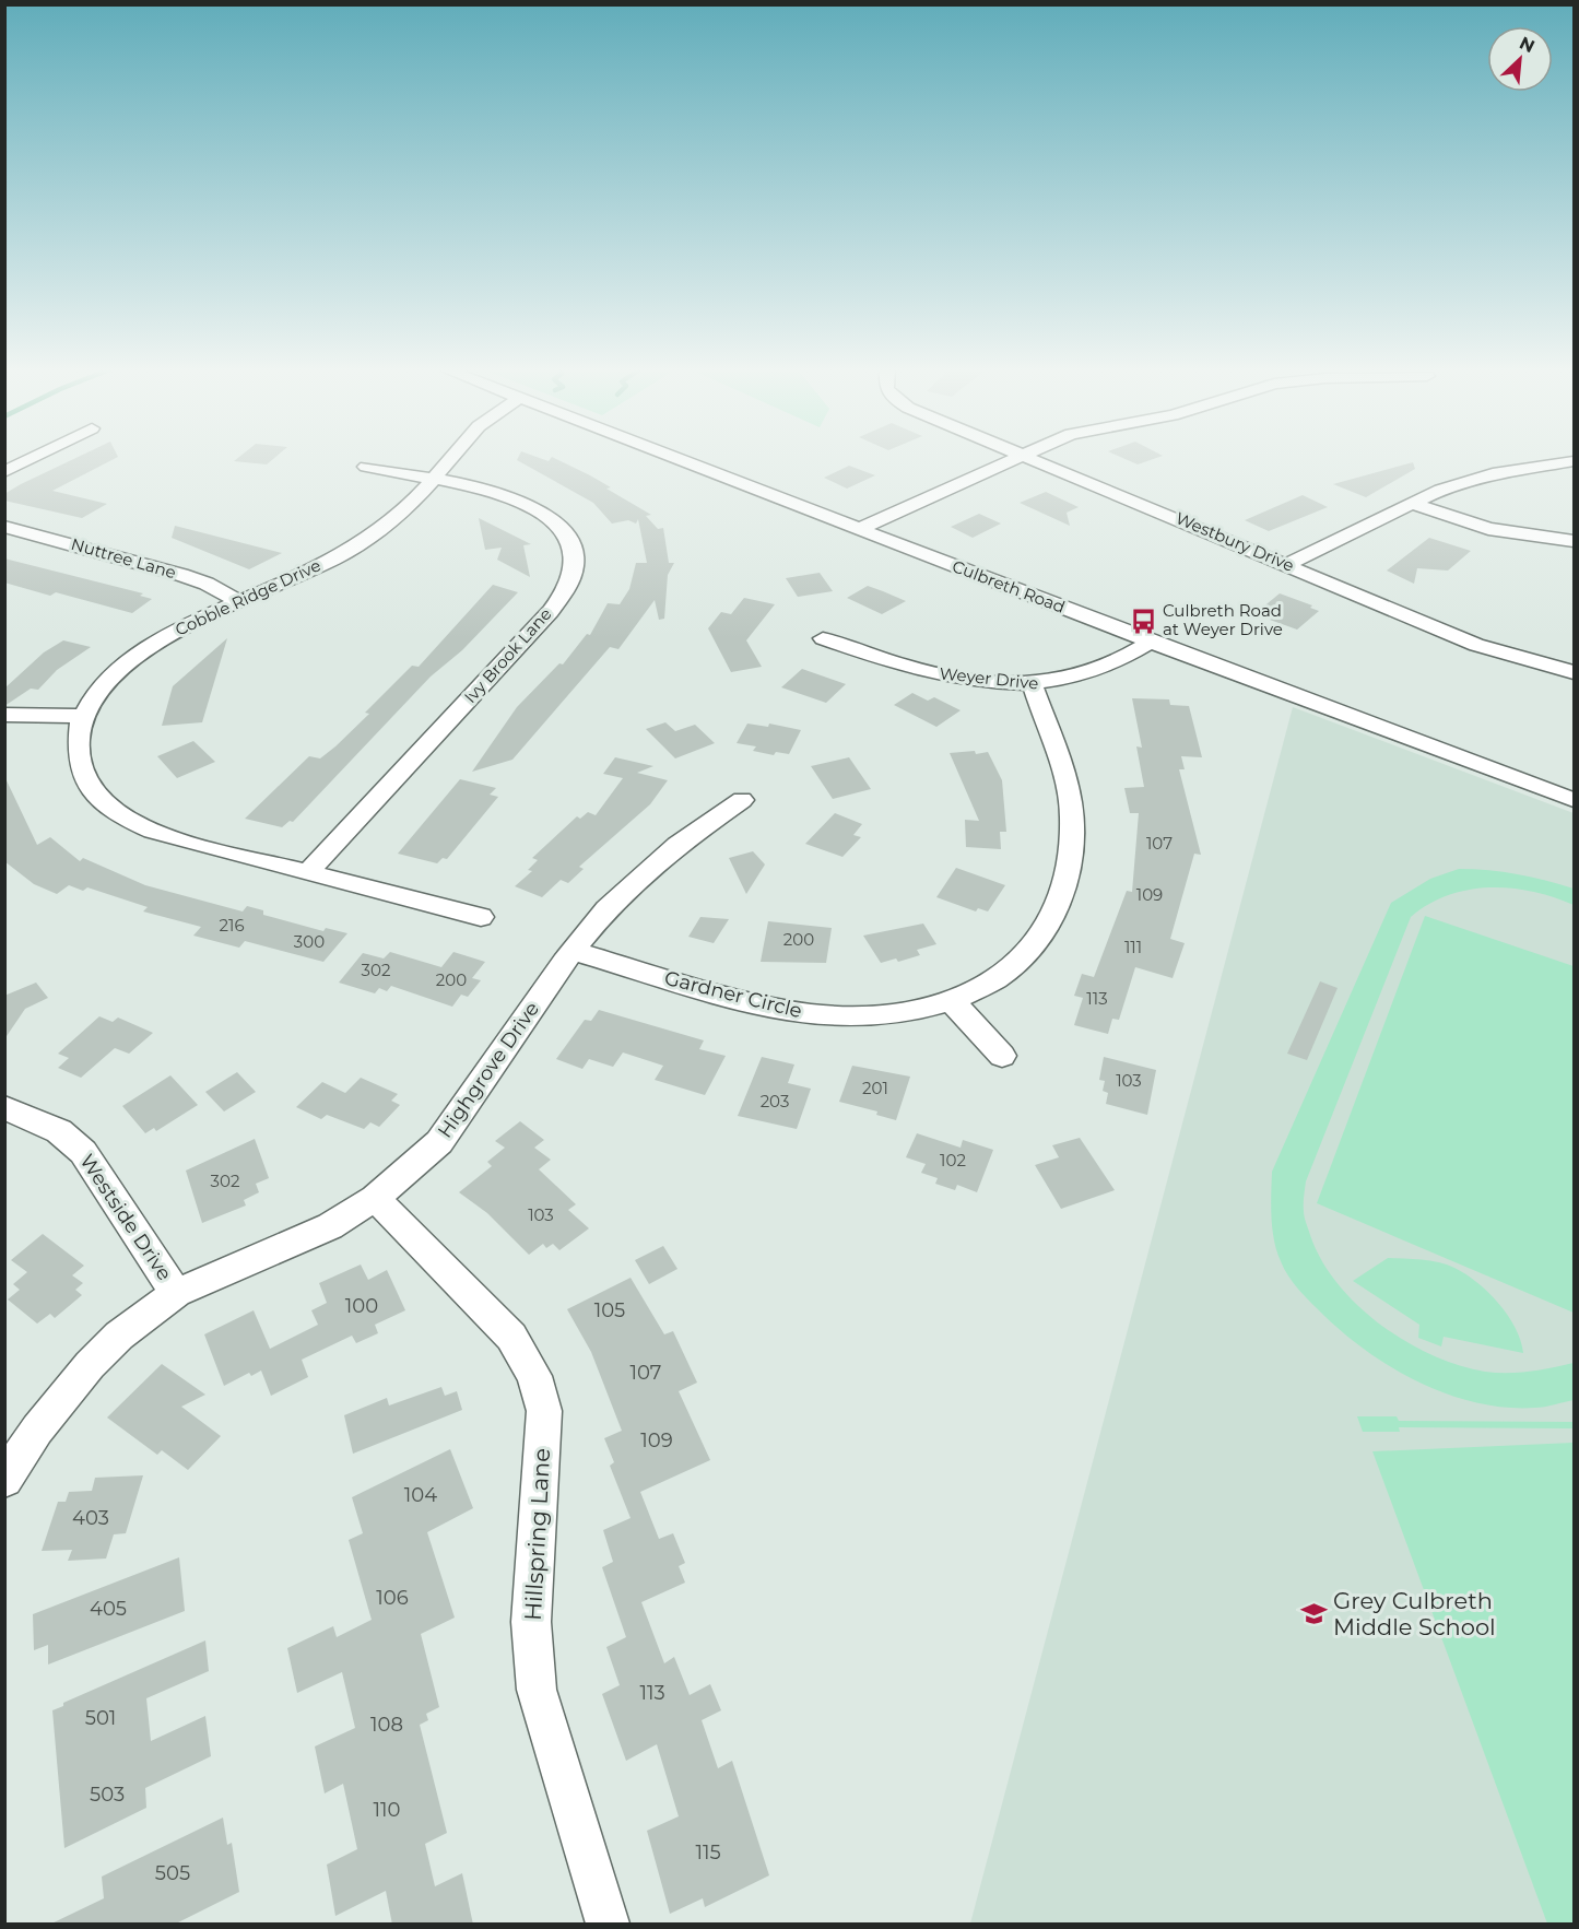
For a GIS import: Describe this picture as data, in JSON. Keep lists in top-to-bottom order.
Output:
{
  "streets": {
    "street": [
      "Westbury Drive",
      "Nuttree Lane",
      "Culbreth Road",
      "Cobble Ridge Drive",
      "Ivy Brook Lane",
      "Weyer Drive",
      "Gardner Circle",
      "Highgrove Drive",
      "Westside Drive",
      "Hillspring Lane"
    ]
  },
  "crossings": [
    ["Nuttree Lane", "Cobble Ridge Drive"],
    ["Culbreth Road", "Weyer Drive"],
    ["Cobble Ridge Drive", "Ivy Brook Lane"],
    ["Weyer Drive", "Gardner Circle"],
    ["Gardner Circle", "Highgrove Drive"],
    ["Highgrove Drive", "Westside Drive"],
    ["Highgrove Drive", "Hillspring Lane"]
  ],
  "places": {
    "bus stop": ["Culbreth Road at Weyer Drive"],
    "school or university": ["Grey Culbreth Middle School"]
  },
  "house_numbers": [
    "107",
    "109",
    "216",
    "200",
    "300",
    "111",
    "302",
    "200",
    "113",
    "103",
    "201",
    "203",
    "102",
    "302",
    "103",
    "100",
    "105",
    "107",
    "109",
    "104",
    "403",
    "106",
    "405",
    "113",
    "501",
    "108",
    "503",
    "110",
    "115",
    "505"
  ],
  "north": "top right"
}
